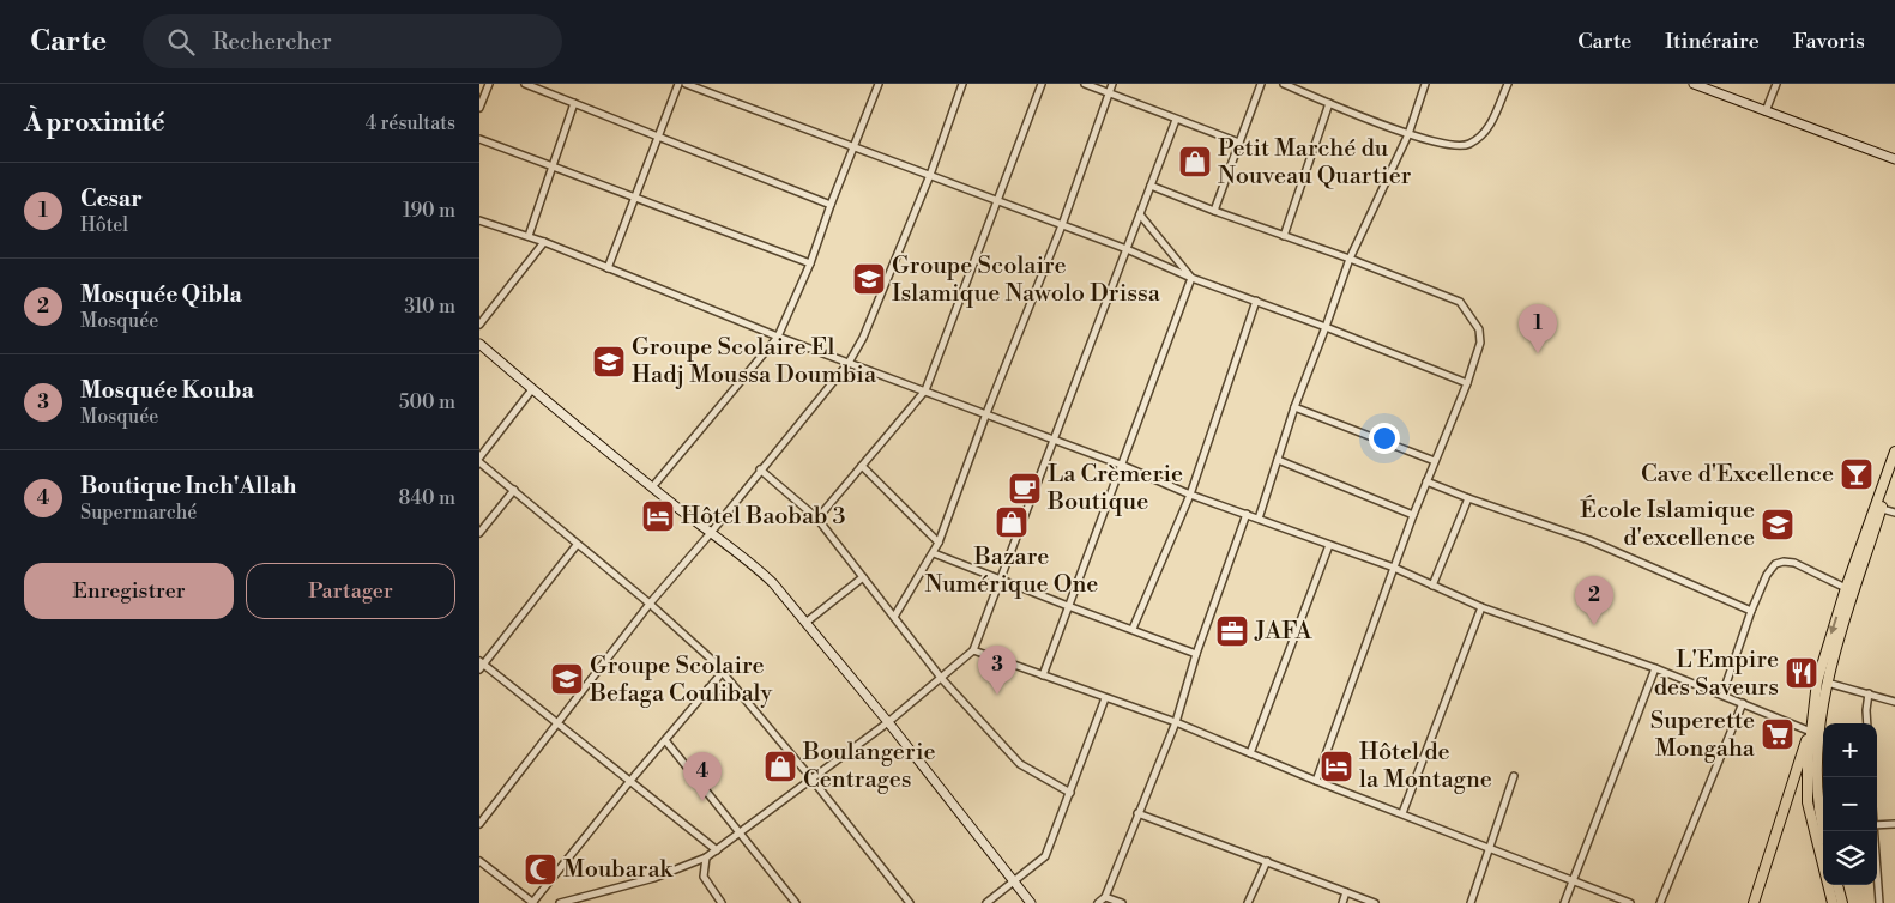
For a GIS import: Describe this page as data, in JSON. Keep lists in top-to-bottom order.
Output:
{
  "places": {
    "shop": ["Petit Marché du Nouveau Quartier", "Bazare Numérique One", "Boulangerie Centrages"],
    "school or university": [
      "Groupe Scolaire Islamique Nawolo Drissa",
      "Groupe Scolaire El Hadj Moussa Doumbia",
      "École Islamique d'excellence",
      "Groupe Scolaire Befaga Coulibaly"
    ],
    "bar": ["Cave d'Excellence"],
    "cafe": ["La Crèmerie Boutique"],
    "hotel": ["Hôtel Baobab 3", "Hôtel de la Montagne"],
    "office": ["JAFA"],
    "restaurant": ["L'Empire des Saveurs"],
    "supermarket": ["Superette Mongaha"],
    "mosque": ["Moubarak"]
  },
  "page": {
    "header": "Carte",
    "search": "Rechercher",
    "nav": ["Carte", "Itinéraire", "Favoris"],
    "heading": ["À proximité", "4 résultats"],
    "list": [
      {
        "mark": "1",
        "name": "Cesar",
        "note": "Hôtel",
        "value": "190 m"
      },
      {
        "mark": "2",
        "name": "Mosquée Qibla",
        "note": "Mosquée",
        "value": "310 m"
      },
      {
        "mark": "3",
        "name": "Mosquée Kouba",
        "note": "Mosquée",
        "value": "500 m"
      },
      {
        "mark": "4",
        "name": "Boutique Inch'Allah",
        "note": "Supermarché",
        "value": "840 m"
      }
    ],
    "pins": [
      "1",
      "2",
      "3",
      "4"
    ],
    "buttons": ["Enregistrer", "Partager"],
    "map_buttons": ["+", "−"]
  }
}
